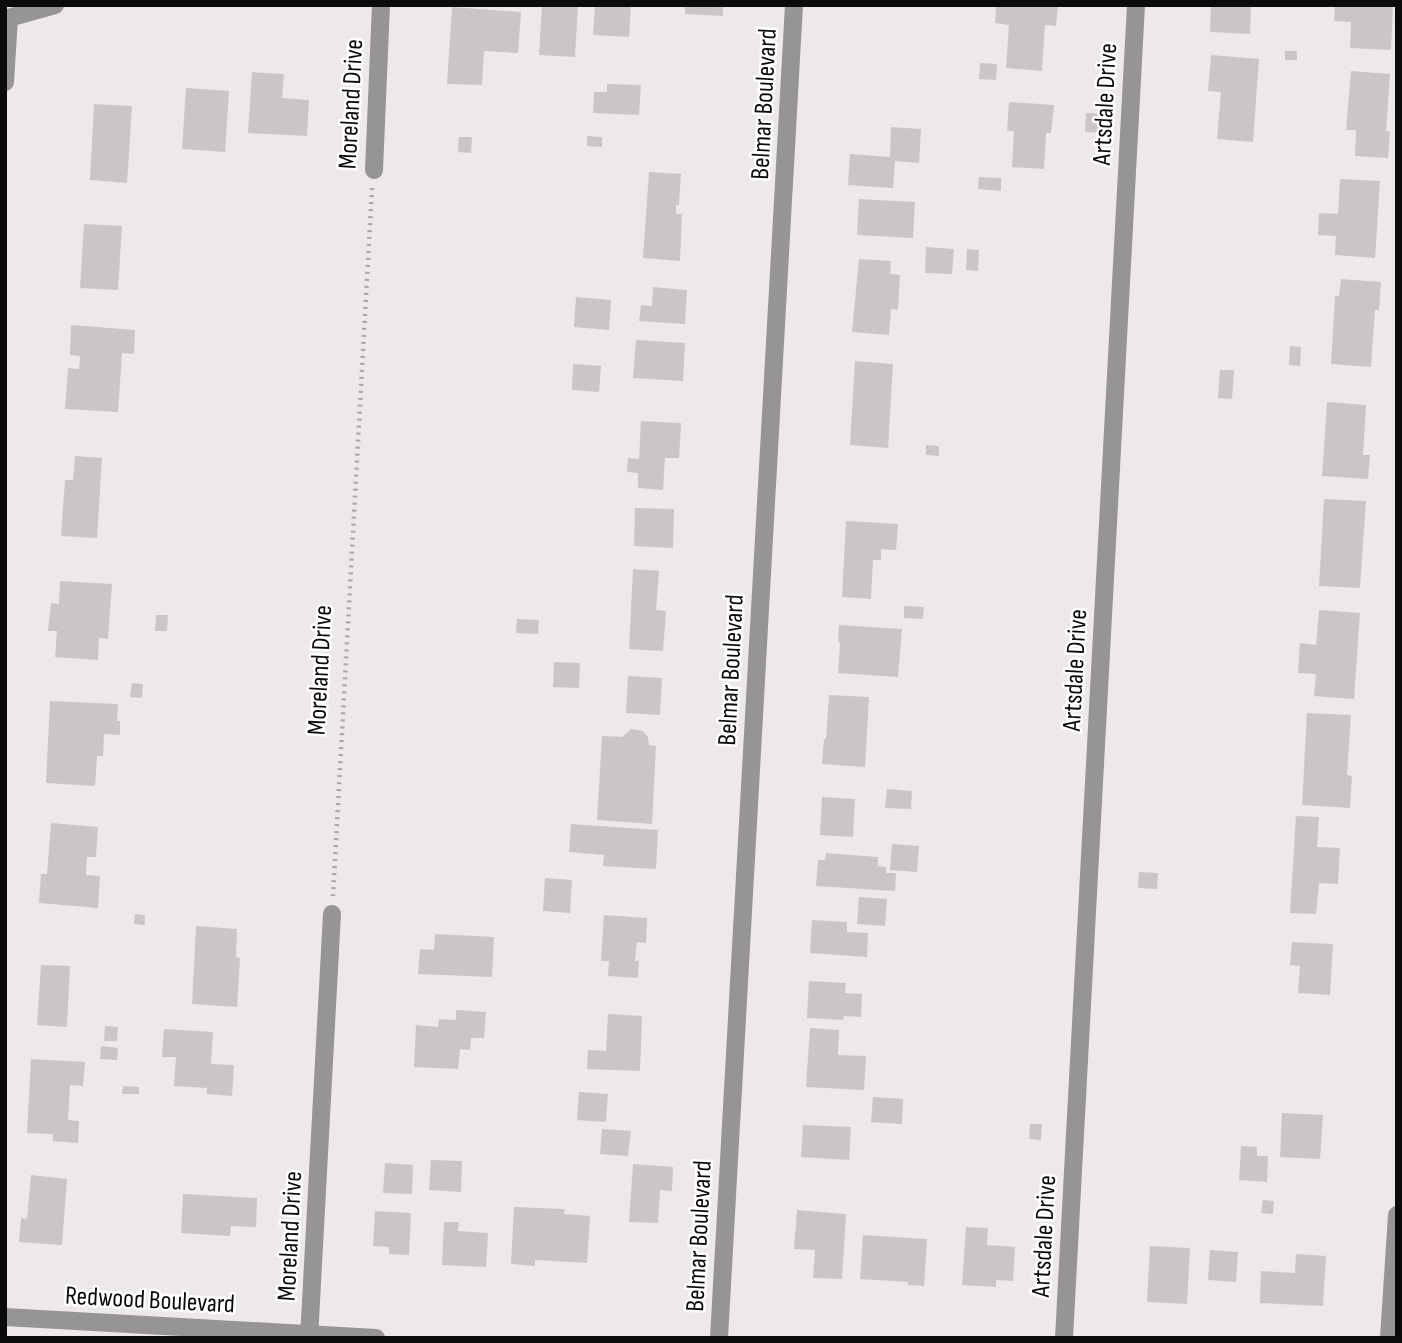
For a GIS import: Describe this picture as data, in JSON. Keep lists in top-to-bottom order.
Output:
{
  "streets": {
    "street": [
      "Moreland Drive",
      "Belmar Boulevard",
      "Artsdale Drive",
      "Redwood Boulevard"
    ]
  },
  "crossings": [
    ["Moreland Drive", "Redwood Boulevard"]
  ]
}
